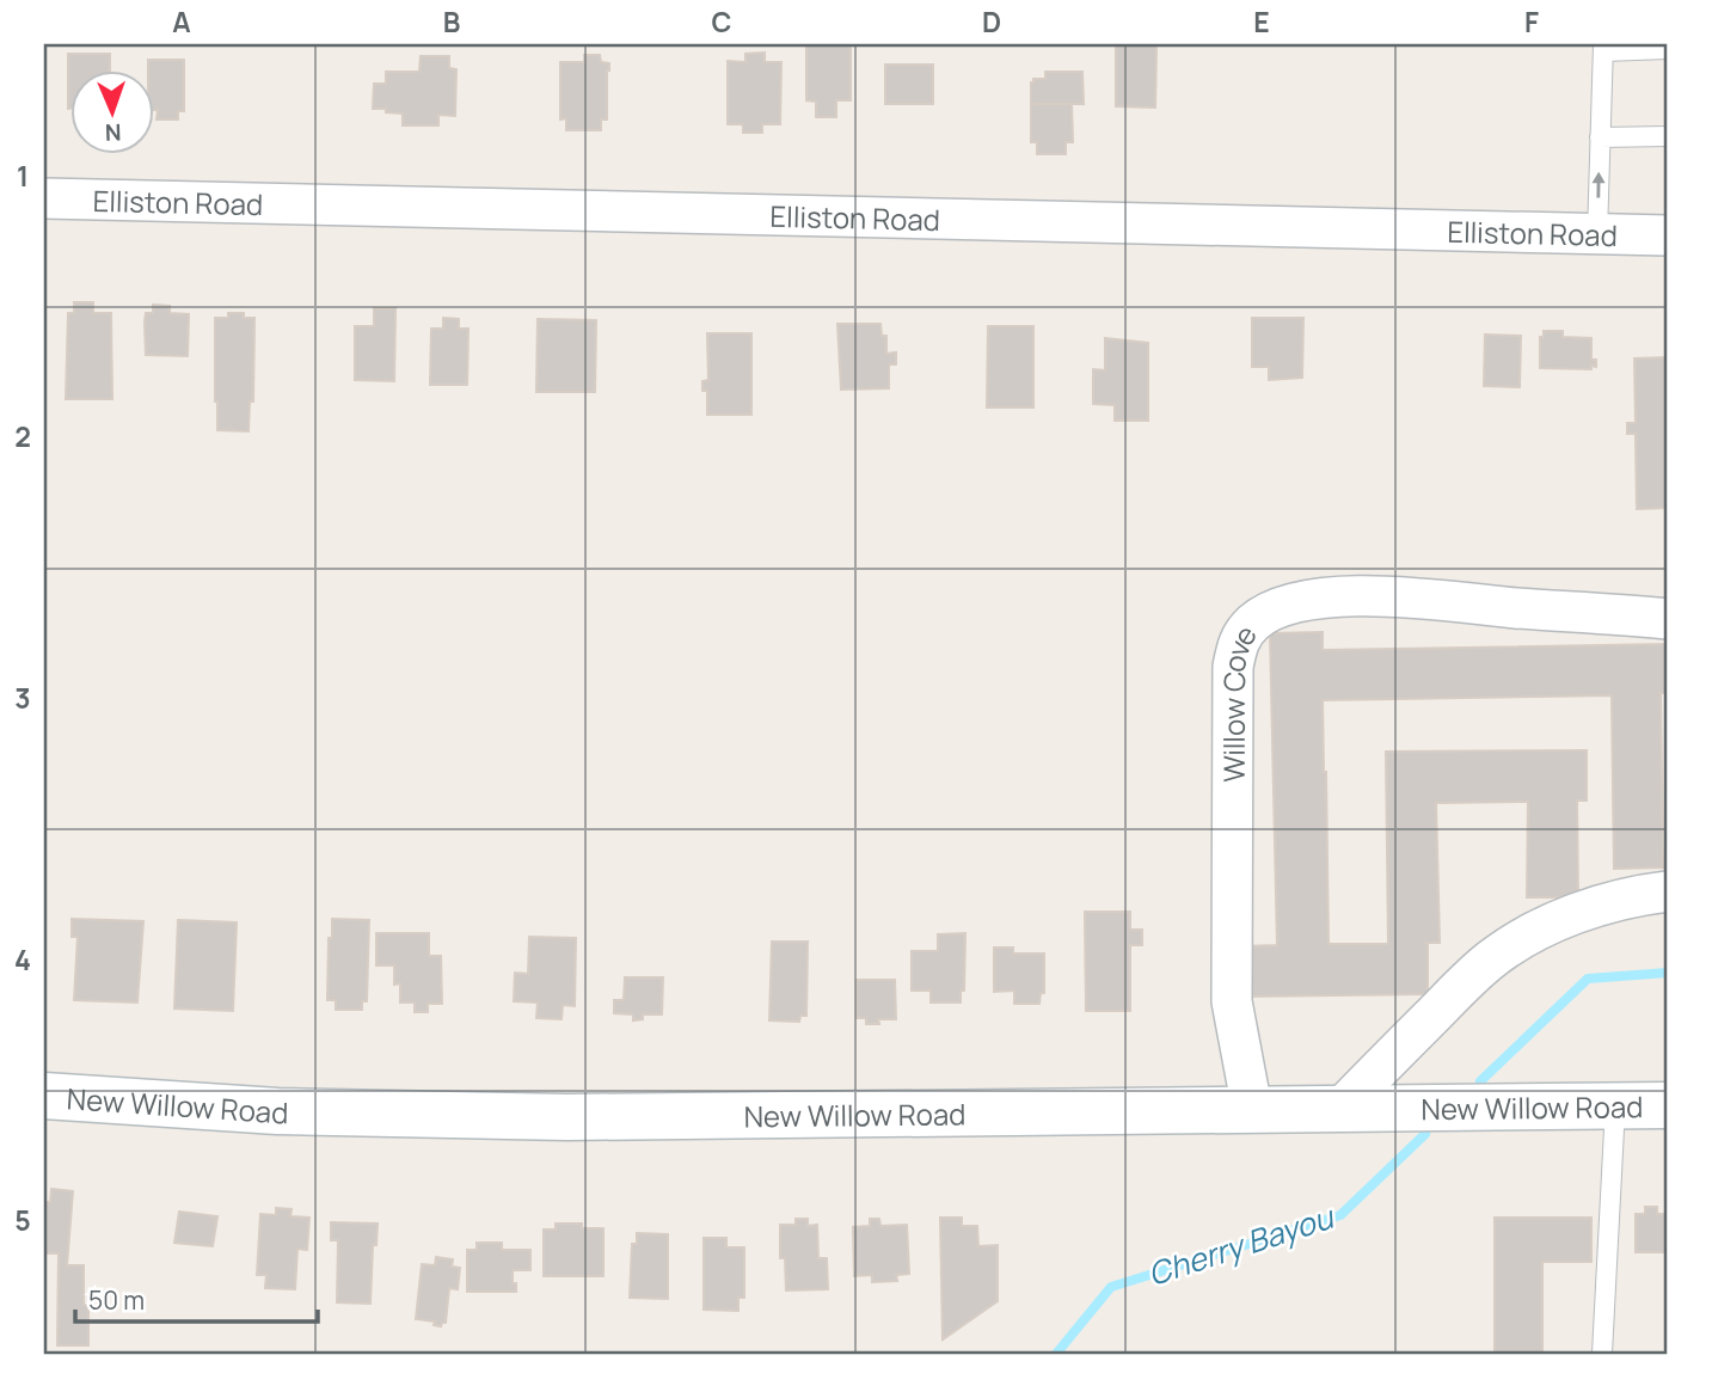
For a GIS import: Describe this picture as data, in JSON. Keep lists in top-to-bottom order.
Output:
{
  "streets": {
    "main road": ["New Willow Road"],
    "street": ["Elliston Road", "Willow Cove"]
  },
  "crossings": [
    ["Willow Cove", "New Willow Road"]
  ],
  "water": ["Cherry Bayou"],
  "scale_bar": "50 m",
  "north": "bottom",
  "grid": {
    "columns": [
      "A",
      "B",
      "C",
      "D",
      "E",
      "F"
    ],
    "rows": [
      "1",
      "2",
      "3",
      "4",
      "5"
    ]
  }
}
